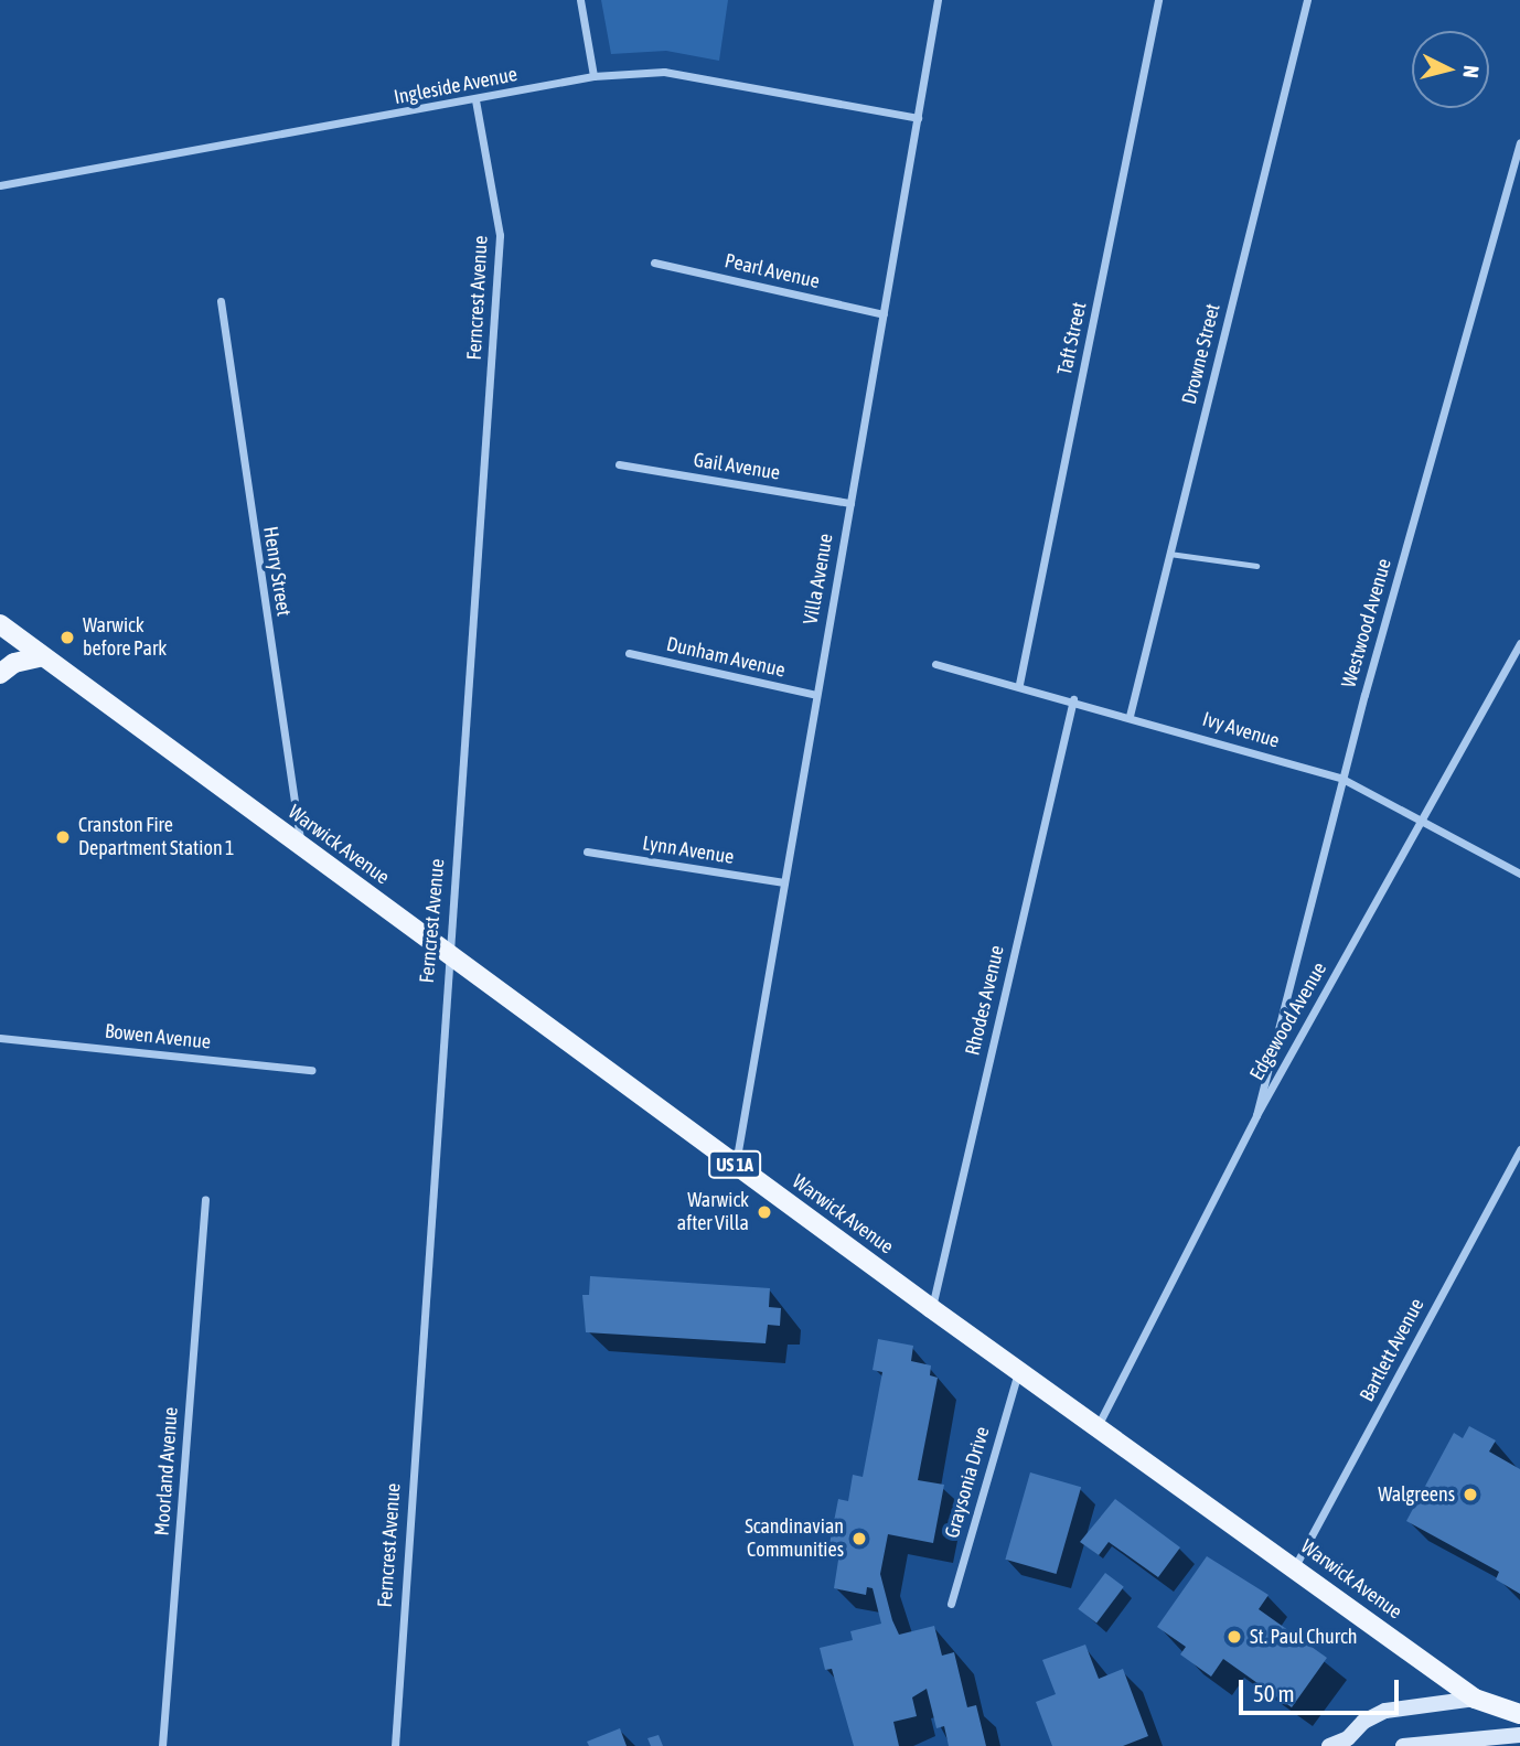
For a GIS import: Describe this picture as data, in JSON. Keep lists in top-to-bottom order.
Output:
{
  "streets": {
    "main road": ["Warwick Avenue", "US 1A"],
    "street": [
      "Ingleside Avenue",
      "Pearl Avenue",
      "Ferncrest Avenue",
      "Taft Street",
      "Drowne Street",
      "Gail Avenue",
      "Henry Street",
      "Villa Avenue",
      "Westwood Avenue",
      "Dunham Avenue",
      "Ivy Avenue",
      "Lynn Avenue",
      "Rhodes Avenue",
      "Edgewood Avenue",
      "Bowen Avenue",
      "Bartlett Avenue",
      "Moorland Avenue",
      "Graysonia Drive"
    ]
  },
  "crossings": [
    ["Ingleside Avenue", "Ferncrest Avenue"],
    ["Ingleside Avenue", "Villa Avenue"],
    ["Pearl Avenue", "Villa Avenue"],
    ["Ferncrest Avenue", "Warwick Avenue"],
    ["Taft Street", "Ivy Avenue"],
    ["Drowne Street", "Ivy Avenue"],
    ["Gail Avenue", "Villa Avenue"],
    ["Henry Street", "Warwick Avenue"],
    ["Villa Avenue", "Dunham Avenue"],
    ["Villa Avenue", "Warwick Avenue"],
    ["Villa Avenue", "Lynn Avenue"],
    ["Westwood Avenue", "Ivy Avenue"],
    ["Westwood Avenue", "Edgewood Avenue"],
    ["Ivy Avenue", "Rhodes Avenue"],
    ["Ivy Avenue", "Edgewood Avenue"],
    ["Warwick Avenue", "Rhodes Avenue"],
    ["Warwick Avenue", "Edgewood Avenue"],
    ["Warwick Avenue", "Bartlett Avenue"],
    ["Warwick Avenue", "Graysonia Drive"]
  ],
  "places": [
    "Warwick before Park",
    "Cranston Fire Department Station 1",
    "Warwick after Villa",
    "Walgreens",
    "Scandinavian Communities",
    "St. Paul Church"
  ],
  "scale_bar": "50 m",
  "north": "right"
}
